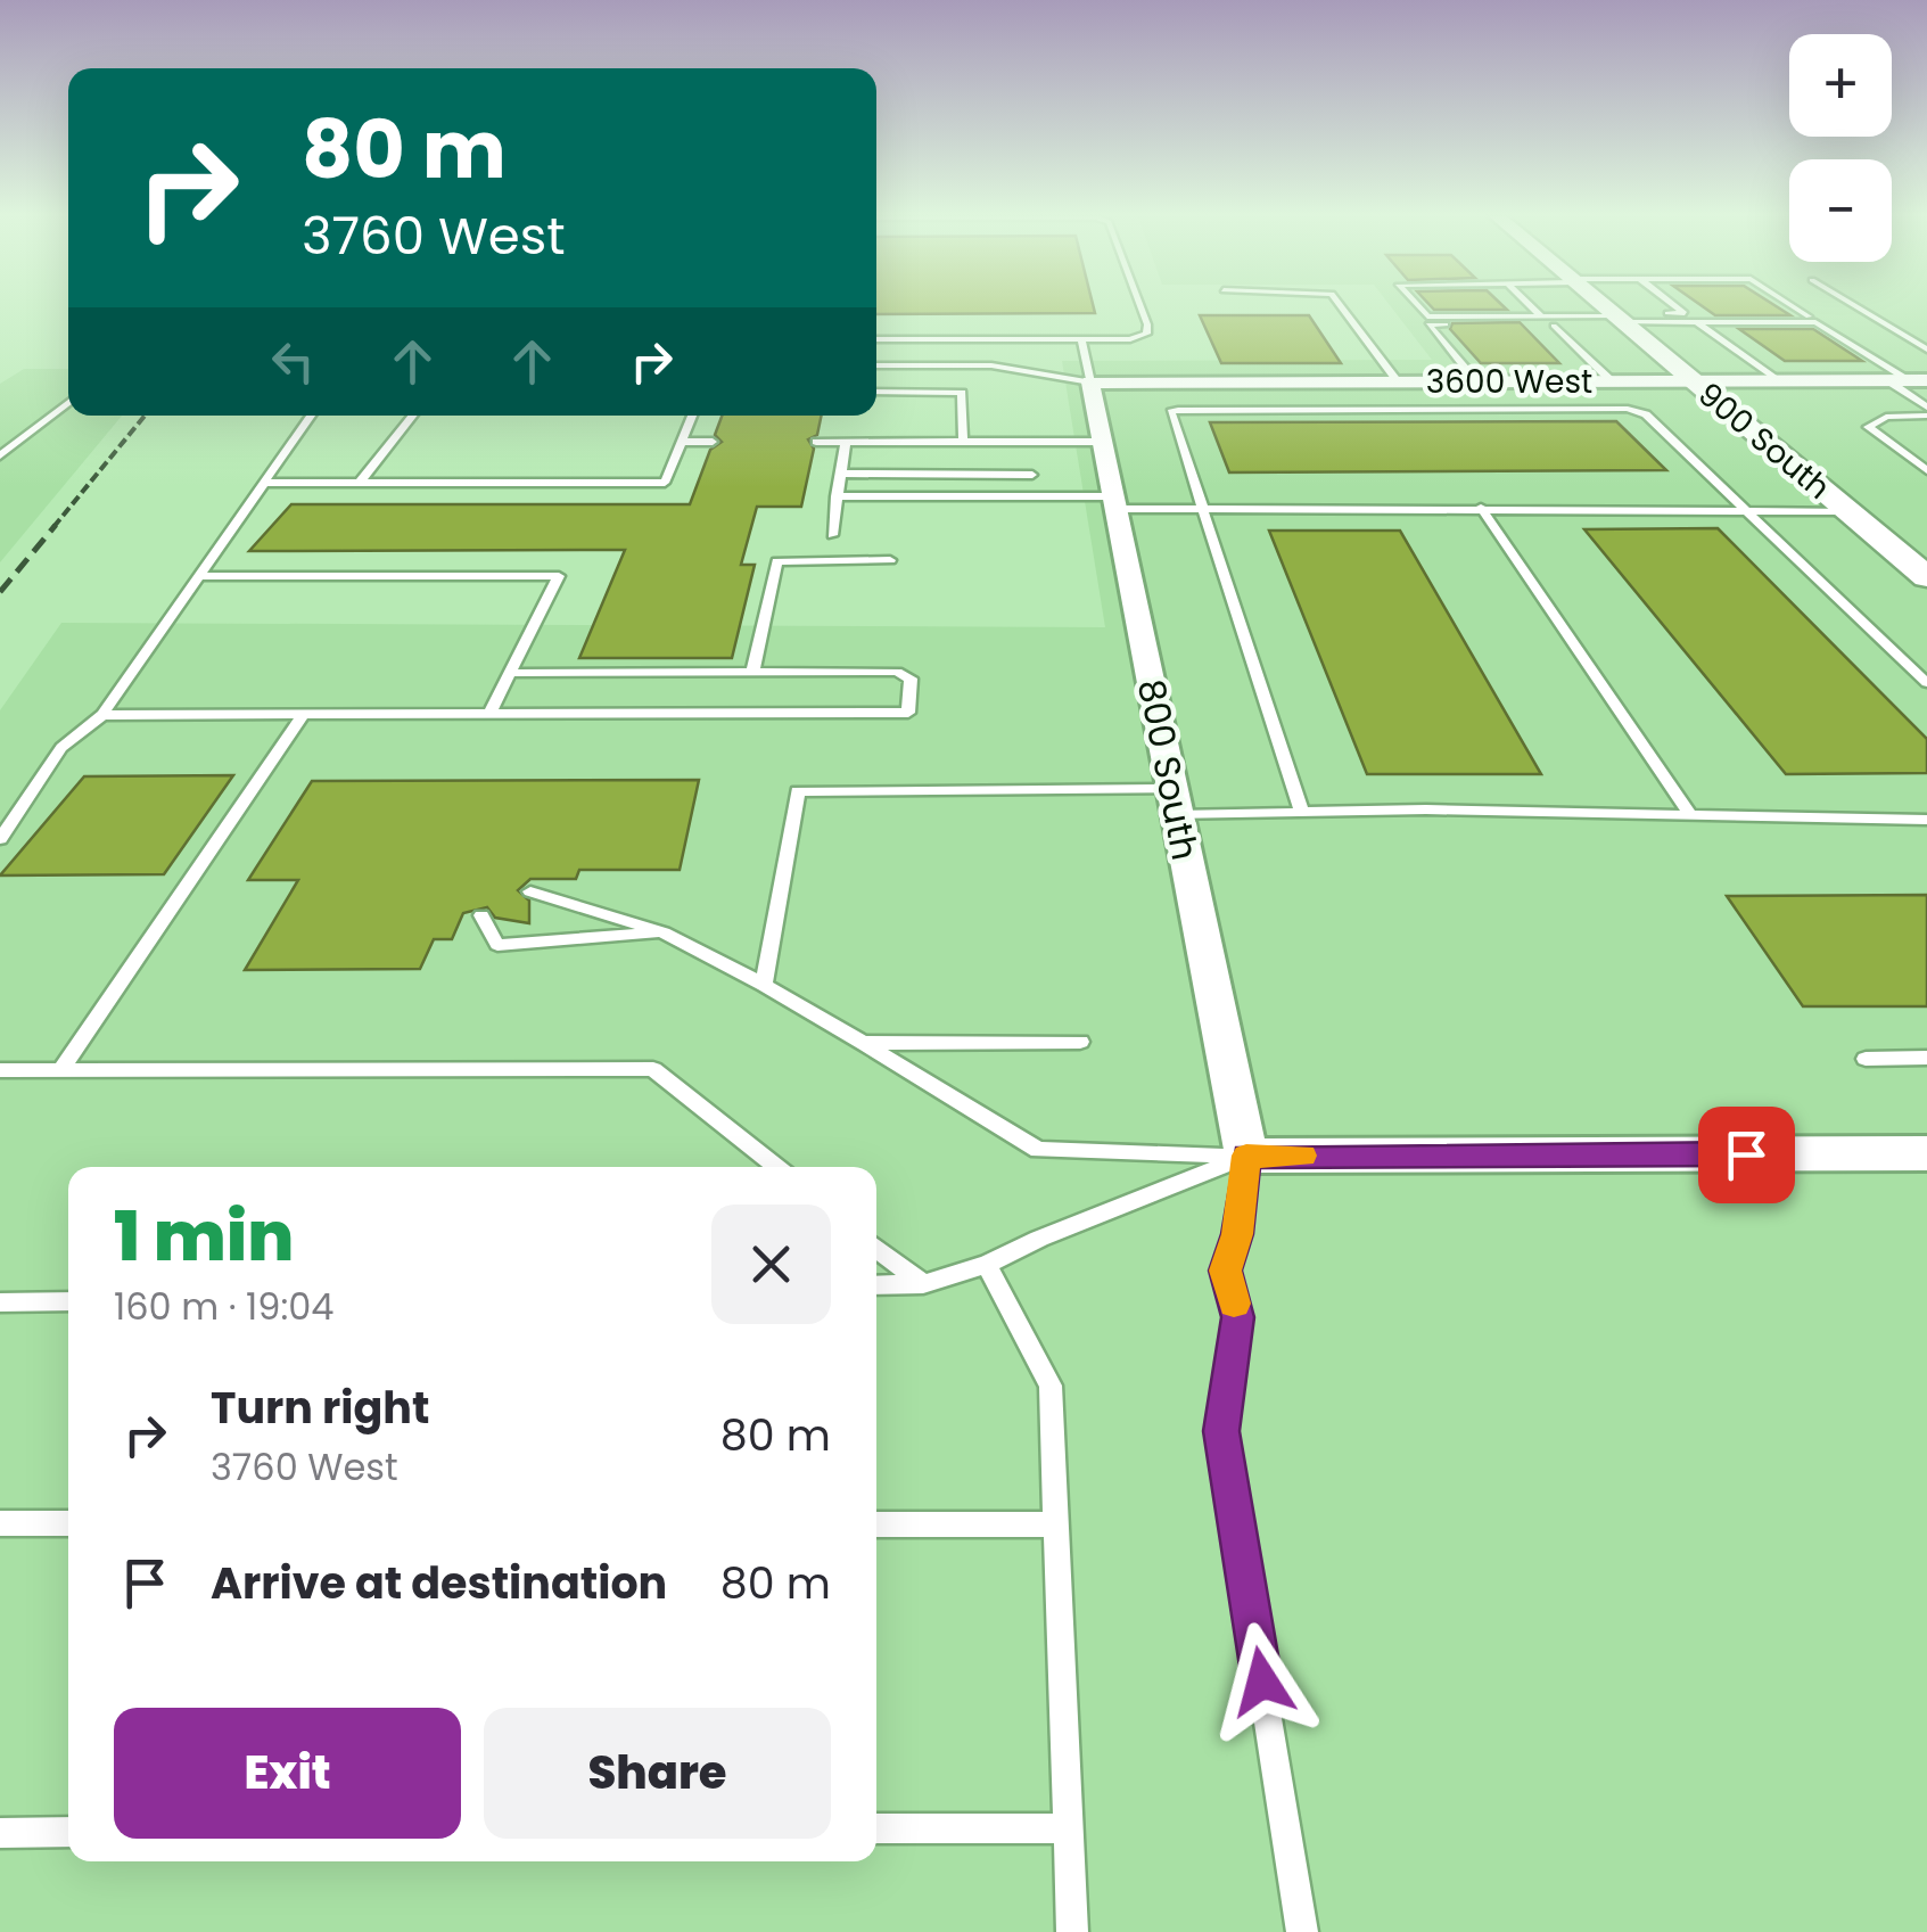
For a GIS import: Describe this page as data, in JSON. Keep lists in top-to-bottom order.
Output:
{
  "streets": {
    "street": ["3600 West", "900 South", "800 South"]
  },
  "crossings": [
    ["3600 West", "900 South"],
    ["3600 West", "800 South"]
  ],
  "page": {
    "map_buttons": ["+", "−"],
    "turn": ["80 m", "3760 West"],
    "heading": ["1 min", "160 m · 19:04"],
    "list": [
      {
        "name": "Turn right",
        "note": "3760 West",
        "value": "80 m"
      },
      {
        "name": "Arrive at destination",
        "value": "80 m"
      }
    ],
    "buttons": ["Exit", "Share"]
  }
}
